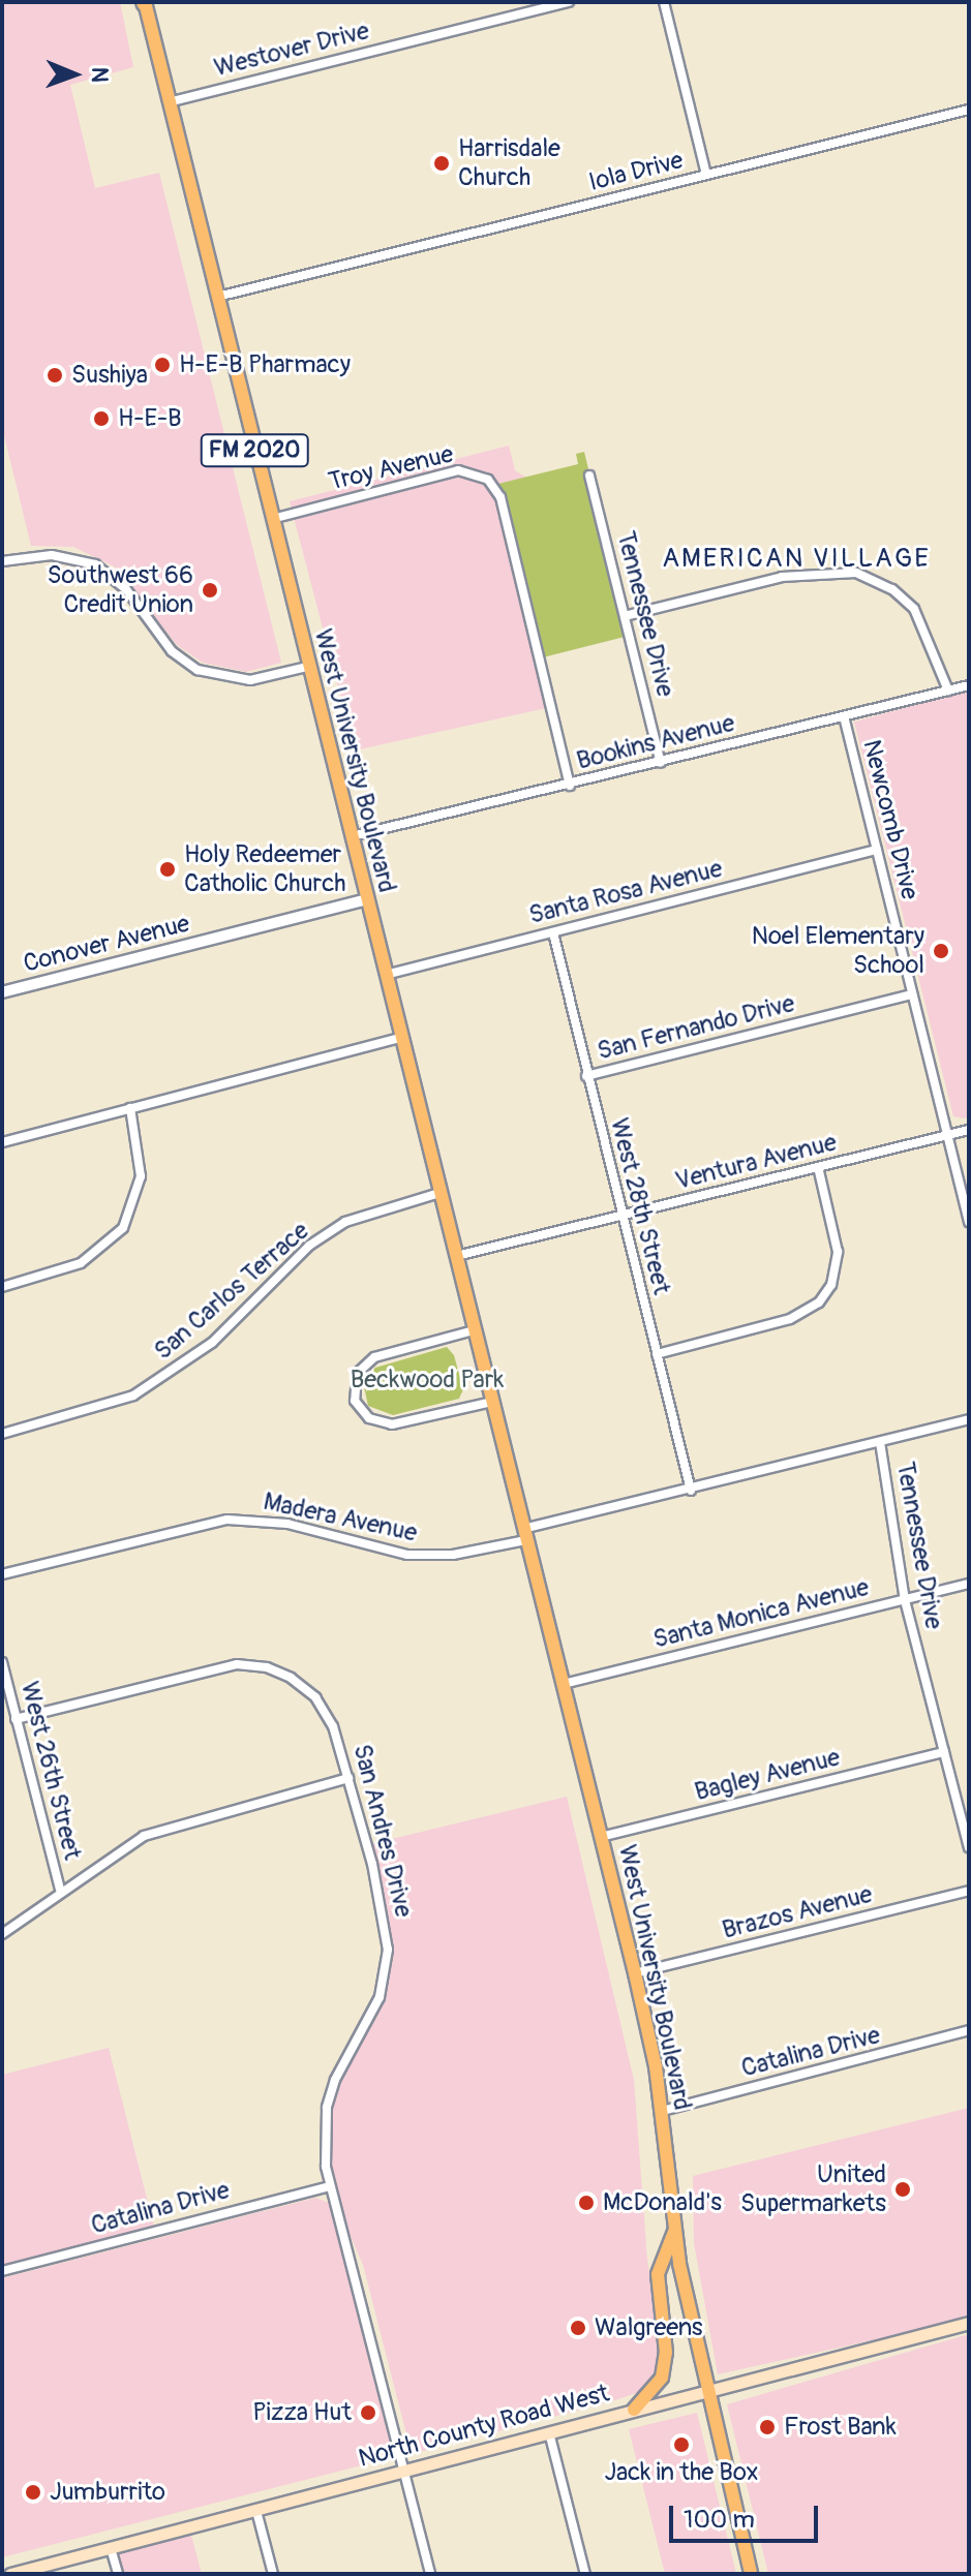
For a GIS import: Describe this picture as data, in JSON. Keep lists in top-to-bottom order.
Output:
{
  "streets": {
    "main road": ["FM 2020", "West University Boulevard", "North County Road West"],
    "street": [
      "Westover Drive",
      "Iola Drive",
      "Troy Avenue",
      "Tennessee Drive",
      "Bookins Avenue",
      "Newcomb Drive",
      "Santa Rosa Avenue",
      "Conover Avenue",
      "San Fernando Drive",
      "Ventura Avenue",
      "West 28th Street",
      "San Carlos Terrace",
      "Madera Avenue",
      "Santa Monica Avenue",
      "West 26th Street",
      "Bagley Avenue",
      "San Andres Drive",
      "Brazos Avenue",
      "Catalina Drive"
    ]
  },
  "crossings": [
    ["Westover Drive", "West University Boulevard"],
    ["Iola Drive", "West University Boulevard"],
    ["Troy Avenue", "Bookins Avenue"],
    ["Troy Avenue", "West University Boulevard"],
    ["Tennessee Drive", "Bookins Avenue"],
    ["Tennessee Drive", "Madera Avenue"],
    ["Tennessee Drive", "Santa Monica Avenue"],
    ["Tennessee Drive", "Bagley Avenue"],
    ["Bookins Avenue", "West University Boulevard"],
    ["Bookins Avenue", "Newcomb Drive"],
    ["West University Boulevard", "Santa Rosa Avenue"],
    ["West University Boulevard", "Conover Avenue"],
    ["West University Boulevard", "Ventura Avenue"],
    ["West University Boulevard", "San Carlos Terrace"],
    ["West University Boulevard", "Madera Avenue"],
    ["West University Boulevard", "Santa Monica Avenue"],
    ["West University Boulevard", "Bagley Avenue"],
    ["West University Boulevard", "Brazos Avenue"],
    ["West University Boulevard", "Catalina Drive"],
    ["West University Boulevard", "North County Road West"],
    ["Newcomb Drive", "Santa Rosa Avenue"],
    ["Newcomb Drive", "San Fernando Drive"],
    ["Newcomb Drive", "Ventura Avenue"],
    ["Santa Rosa Avenue", "West 28th Street"],
    ["San Fernando Drive", "West 28th Street"],
    ["Ventura Avenue", "West 28th Street"],
    ["West 28th Street", "Madera Avenue"],
    ["West 26th Street", "San Andres Drive"],
    ["San Andres Drive", "Catalina Drive"],
    ["San Andres Drive", "North County Road West"]
  ],
  "districts": ["AMERICAN VILLAGE"],
  "parks": ["Beckwood Park"],
  "places": [
    "Harrisdale Church",
    "H-E-B Pharmacy",
    "Sushiya",
    "H-E-B",
    "Southwest 66 Credit Union",
    "Holy Redeemer Catholic Church",
    "Noel Elementary School",
    "United Supermarkets",
    "McDonald's",
    "Walgreens",
    "Pizza Hut",
    "Frost Bank",
    "Jack in the Box",
    "Jumburrito"
  ],
  "scale_bar": "100 m",
  "north": "right"
}
